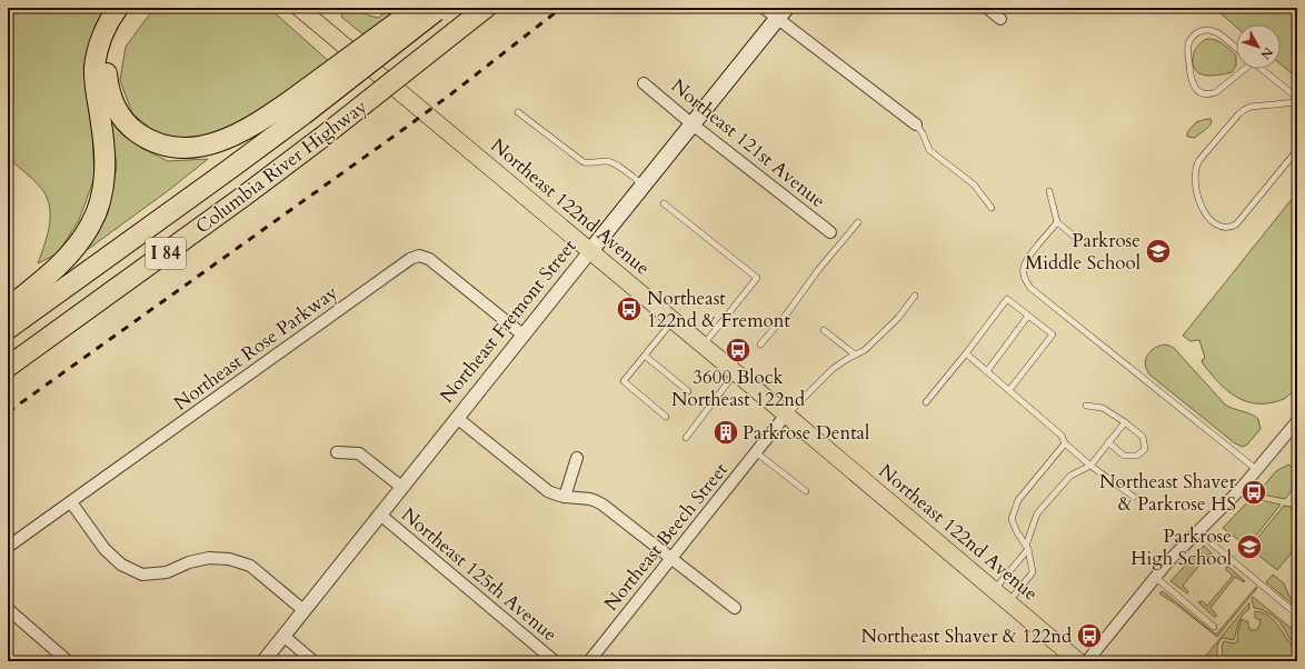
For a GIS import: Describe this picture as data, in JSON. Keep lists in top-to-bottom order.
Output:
{
  "streets": {
    "highway": ["Columbia River Highway", "I 84"],
    "main road": ["Northeast 122nd Avenue", "Northeast Fremont Street"],
    "street": [
      "Northeast 121st Avenue",
      "Northeast Rose Parkway",
      "Northeast Beech Street",
      "Northeast 125th Avenue"
    ]
  },
  "crossings": [
    ["Northeast 121st Avenue", "Northeast Fremont Street"],
    ["Northeast 122nd Avenue", "Northeast Fremont Street"],
    ["Northeast 122nd Avenue", "Northeast Beech Street"],
    ["Northeast Fremont Street", "Northeast Rose Parkway"],
    ["Northeast Fremont Street", "Northeast 125th Avenue"]
  ],
  "places": {
    "school or university": ["Parkrose Middle School", "Parkrose High School"],
    "bus stop": [
      "Northeast 122nd & Fremont",
      "3600 Block Northeast 122nd",
      "Northeast Shaver & Parkrose HS",
      "Northeast Shaver & 122nd"
    ],
    "building": ["Parkrose Dental"]
  },
  "north": "bottom right"
}
